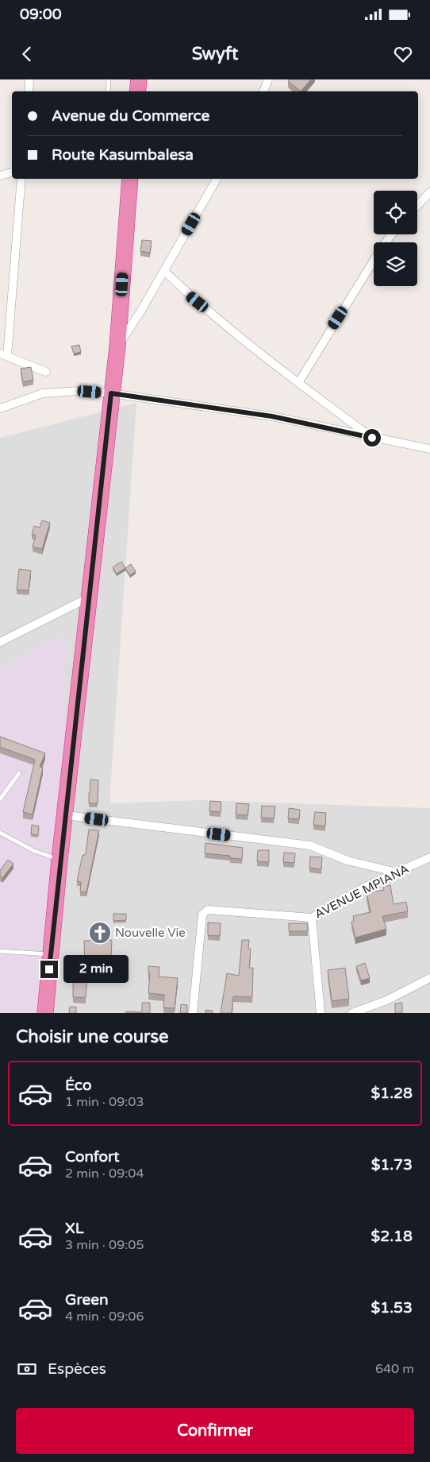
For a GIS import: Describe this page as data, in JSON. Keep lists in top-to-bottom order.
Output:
{
  "streets": {
    "street": ["AVENUE MPIANA"]
  },
  "places": {
    "church": ["Nouvelle Vie"]
  },
  "page": {
    "status": "09:00",
    "header": "Swyft",
    "banner": ["Avenue du Commerce", "Route Kasumbalesa"],
    "bubble": "2 min",
    "heading": "Choisir une course",
    "list": [
      {
        "name": "Éco",
        "note": "1 min · 09:03",
        "value": "$1.28"
      },
      {
        "name": "Confort",
        "note": "2 min · 09:04",
        "value": "$1.73"
      },
      {
        "name": "XL",
        "note": "3 min · 09:05",
        "value": "$2.18"
      },
      {
        "name": "Green",
        "note": "4 min · 09:06",
        "value": "$1.53"
      }
    ],
    "pay": ["Espèces", "640 m"],
    "buttons": "Confirmer"
  }
}
